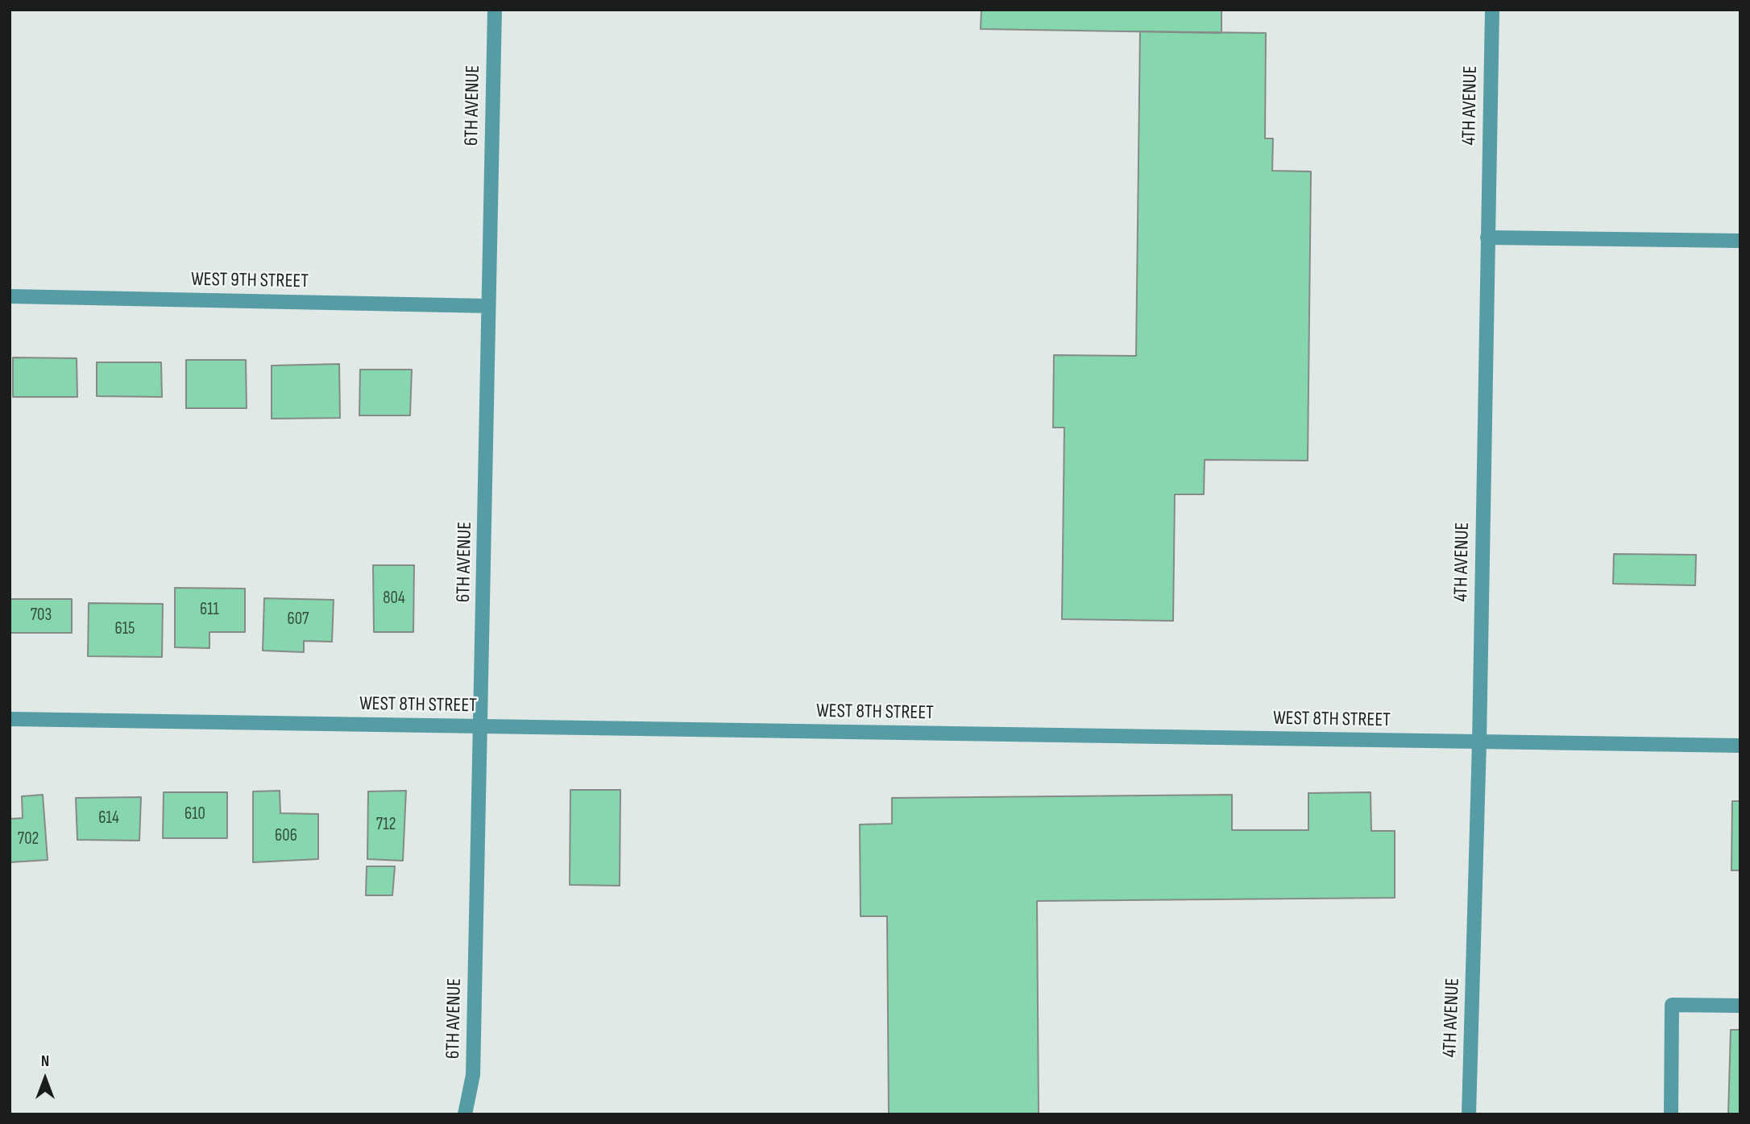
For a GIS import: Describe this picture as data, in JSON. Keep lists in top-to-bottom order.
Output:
{
  "streets": {
    "street": [
      "6TH AVENUE",
      "4TH AVENUE",
      "WEST 9TH STREET",
      "WEST 8TH STREET"
    ]
  },
  "crossings": [
    ["6TH AVENUE", "WEST 9TH STREET"],
    ["6TH AVENUE", "WEST 8TH STREET"],
    ["4TH AVENUE", "WEST 8TH STREET"]
  ],
  "house_numbers": [
    "804",
    "611",
    "703",
    "607",
    "615",
    "610",
    "614",
    "712",
    "606",
    "702"
  ],
  "north": "top"
}
